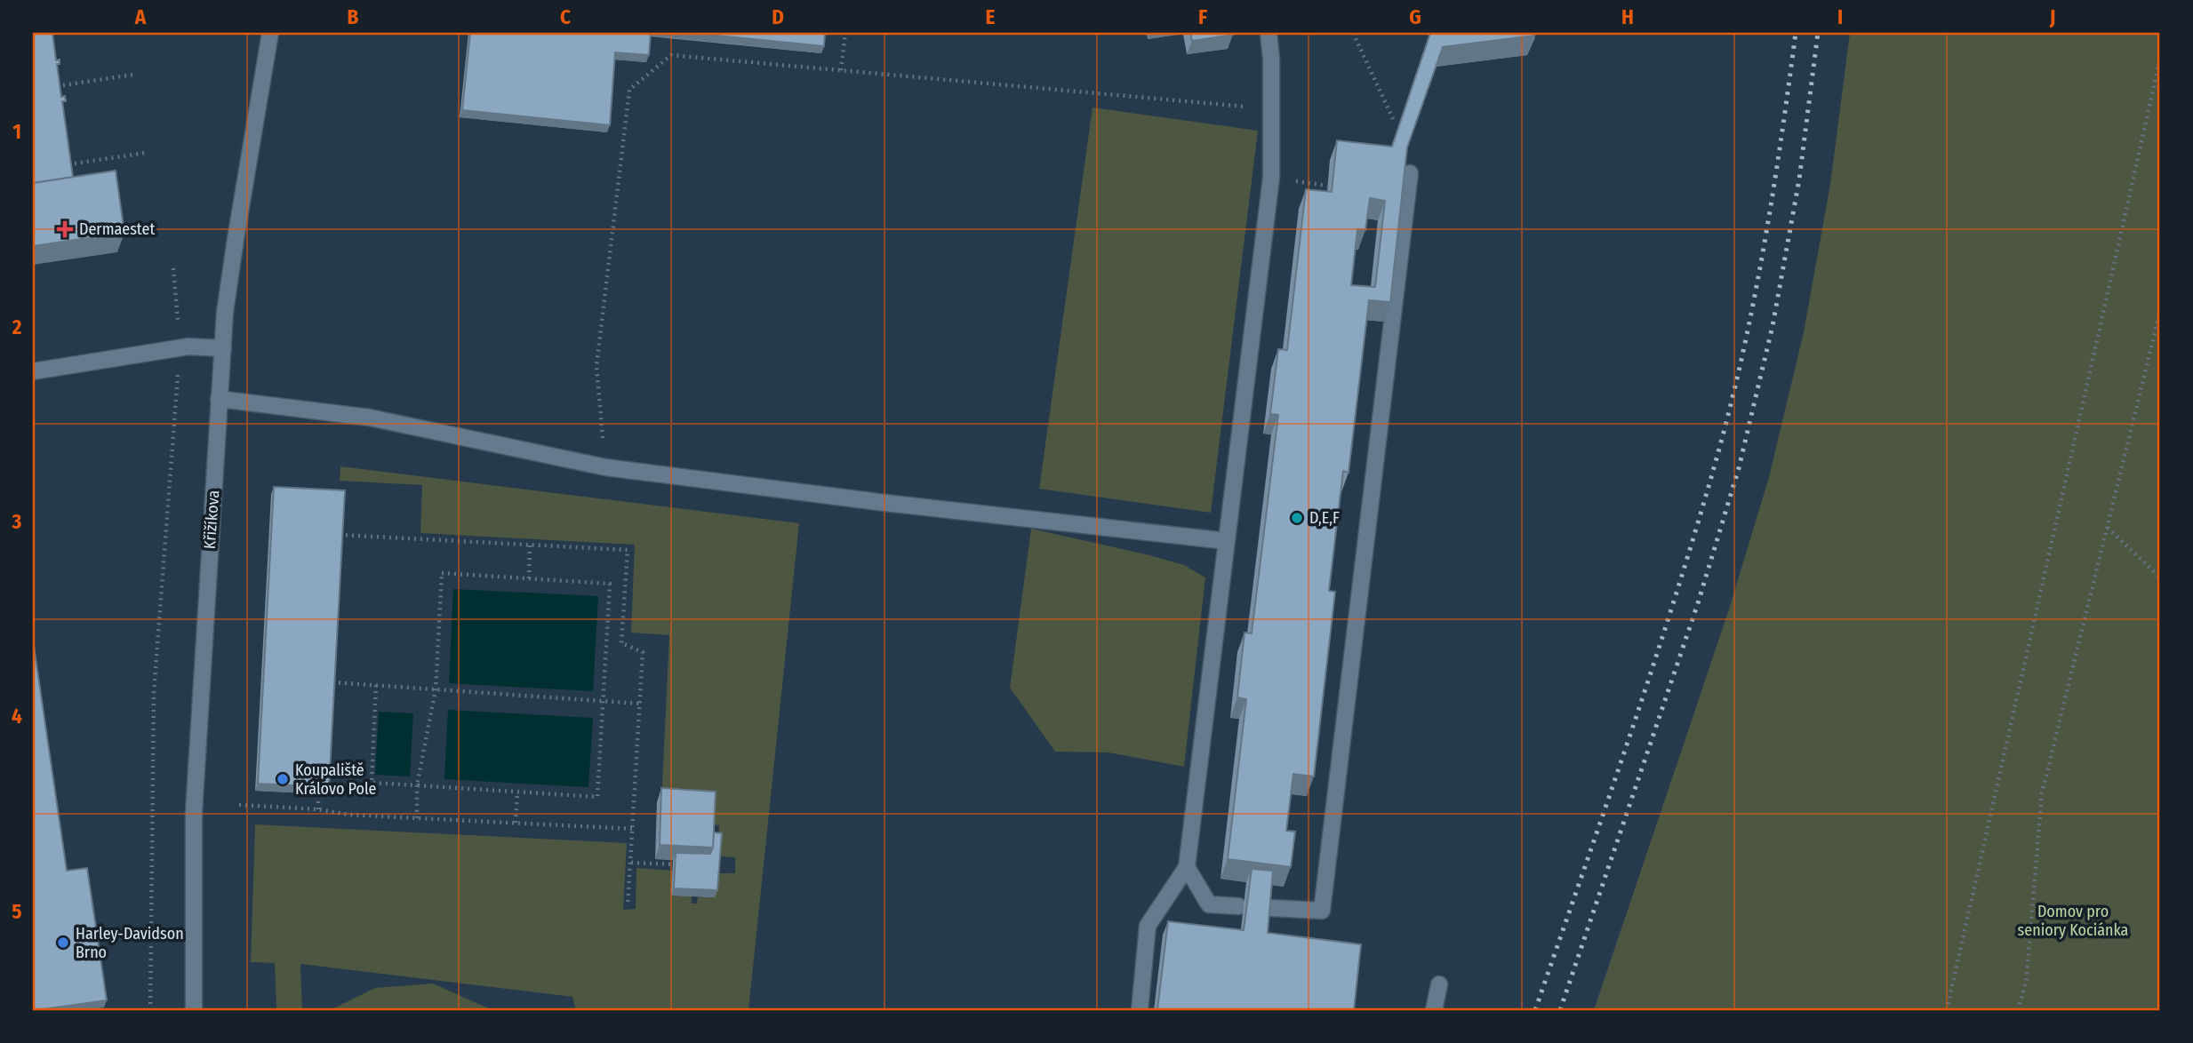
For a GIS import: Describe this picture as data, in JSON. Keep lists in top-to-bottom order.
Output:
{
  "streets": {
    "street": ["Křižíkova"]
  },
  "parks": ["Domov pro seniory Kociánka"],
  "places": {
    "health": ["Dermaestet"],
    "other": ["D,E,F", "Koupaliště Královo Pole", "Harley-Davidson Brno"]
  },
  "grid": {
    "columns": [
      "A",
      "B",
      "C",
      "D",
      "E",
      "F",
      "G",
      "H",
      "I",
      "J"
    ],
    "rows": [
      "1",
      "2",
      "3",
      "4",
      "5"
    ]
  }
}
